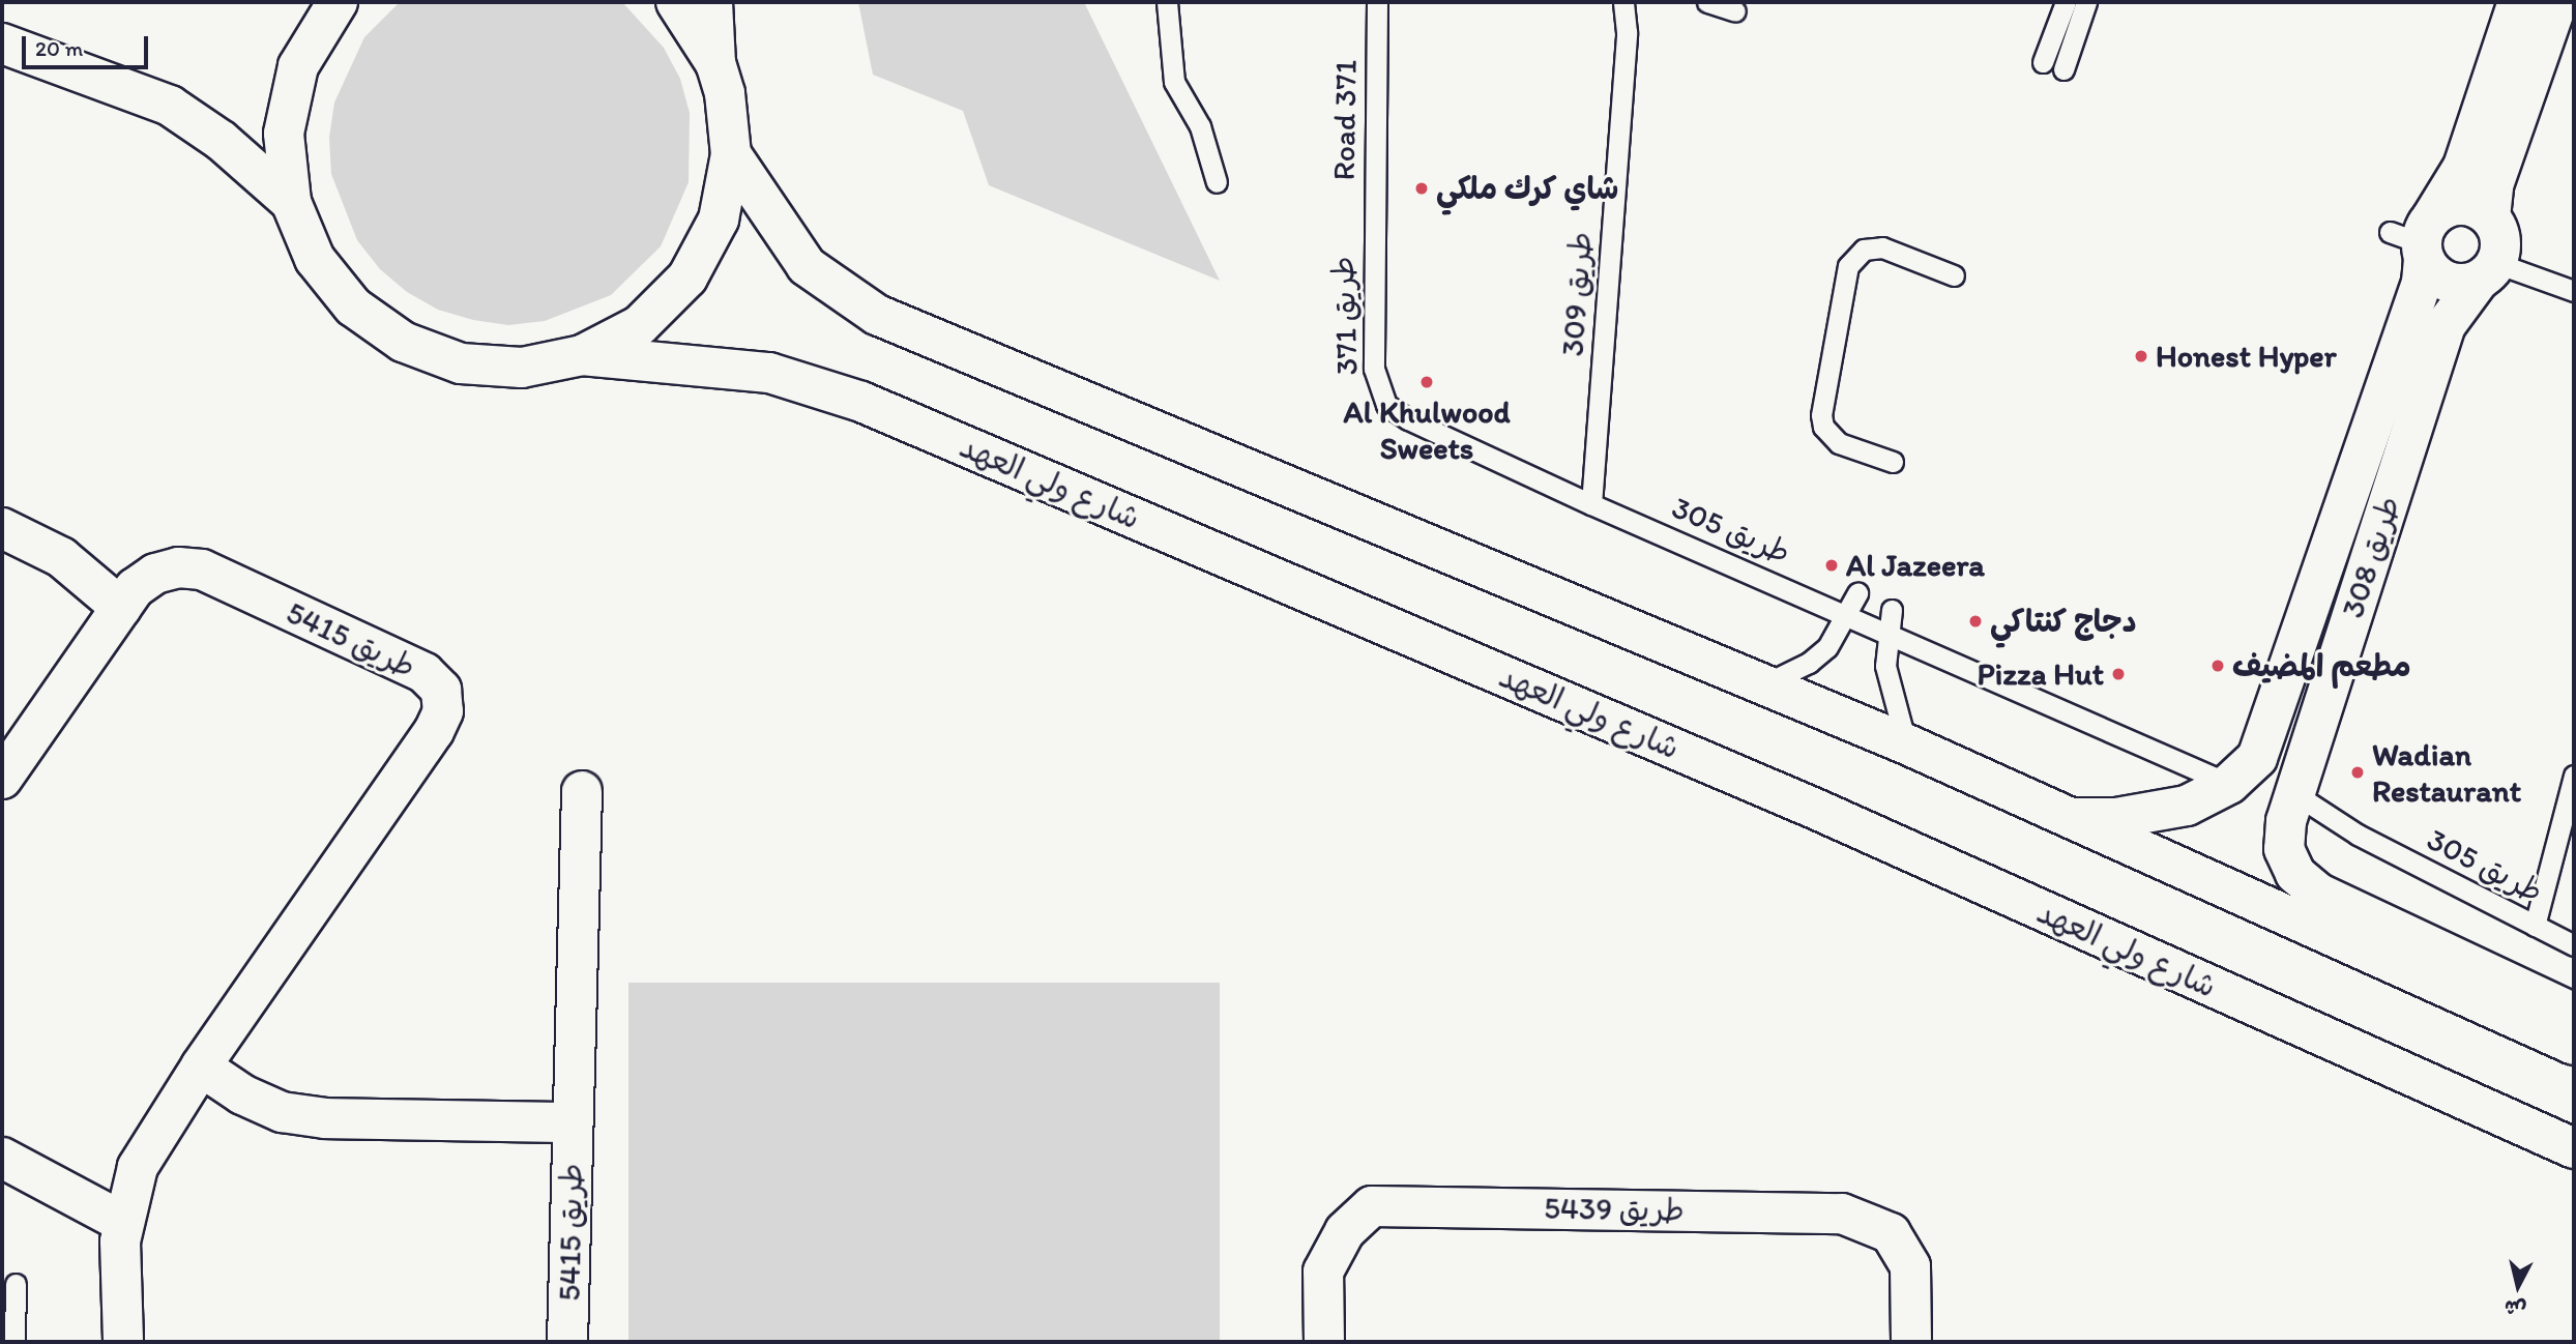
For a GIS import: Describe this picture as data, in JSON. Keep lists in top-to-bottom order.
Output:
{
  "streets": {
    "street": [
      "شارع ولي العهد",
      "طريق 308",
      "طريق 5415",
      "طريق 5439"
    ],
    "lane": [
      "Road 371",
      "طريق 309",
      "طريق 371",
      "طريق 305"
    ]
  },
  "crossings": [
    ["Road 371", "طريق 371"],
    ["طريق 309", "طريق 305"],
    ["طريق 371", "طريق 305"],
    ["طريق 305", "طريق 308"]
  ],
  "places": [
    "شاي كرك ملكي",
    "Honest Hyper",
    "Al Khulwood Sweets",
    "Al Jazeera",
    "دجاج كنتاكي",
    "مطعم المضيف",
    "Pizza Hut",
    "Wadian Restaurant"
  ],
  "scale_bar": "20 m",
  "north": "bottom"
}
